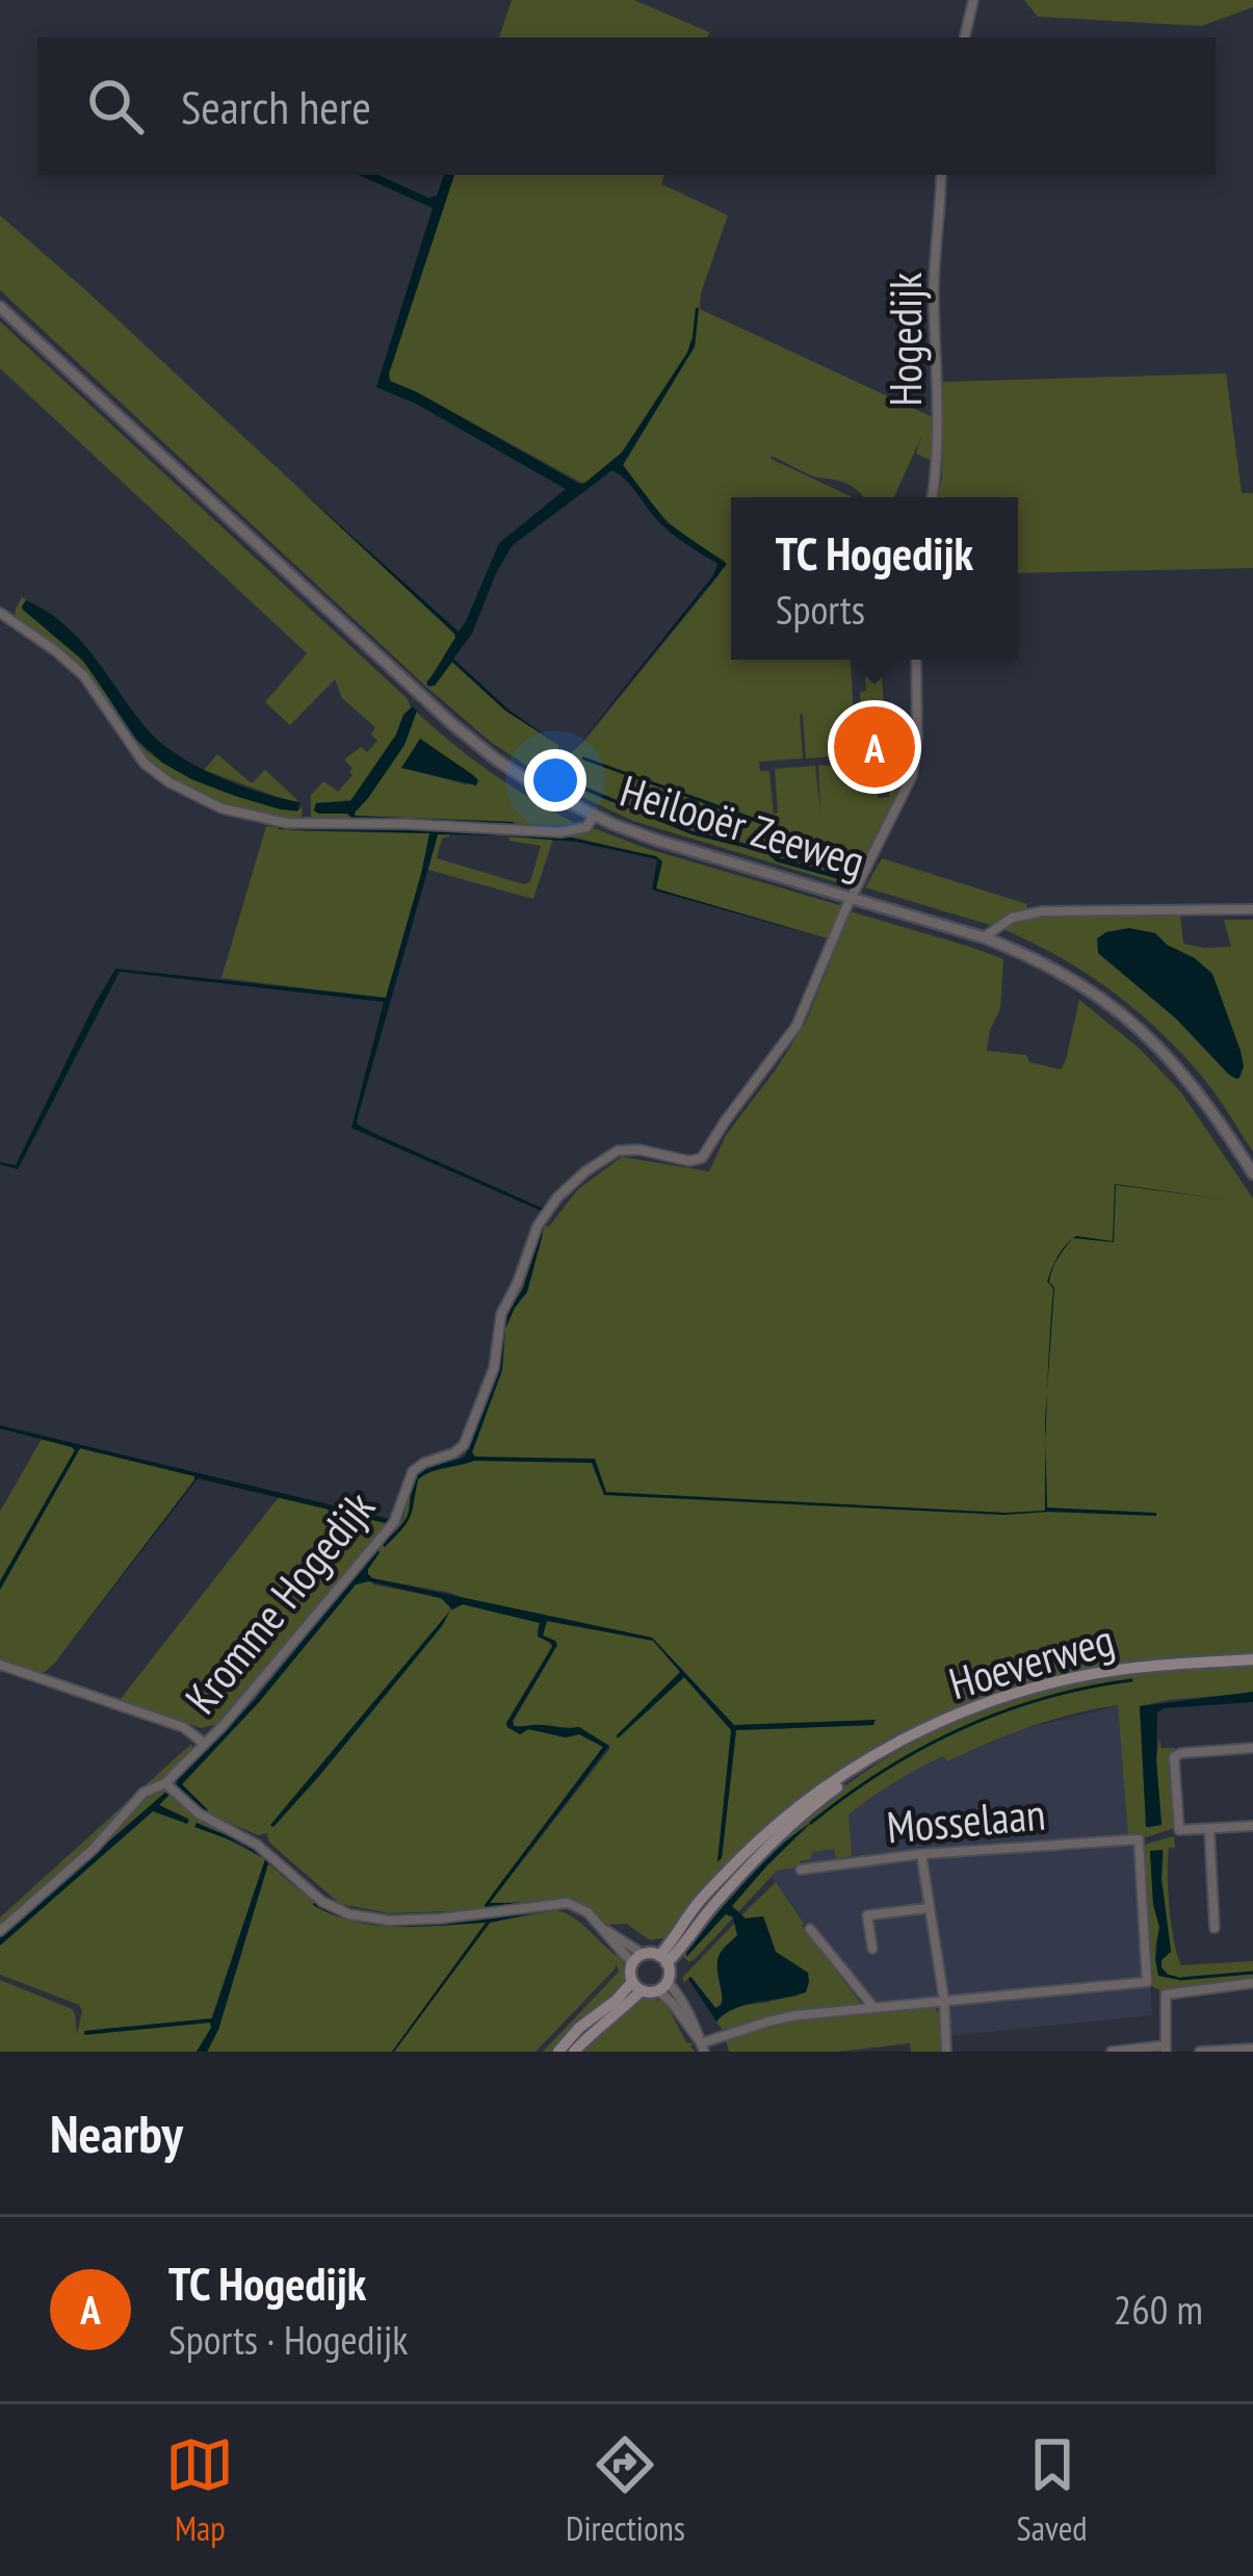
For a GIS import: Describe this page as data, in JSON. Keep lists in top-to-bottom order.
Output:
{
  "streets": {
    "main road": ["Hoeverweg"],
    "street": [
      "Hogedijk",
      "Heilooër Zeeweg",
      "Kromme Hogedijk",
      "Mosselaan"
    ]
  },
  "crossings": [
    ["Heilooër Zeeweg", "Kromme Hogedijk"]
  ],
  "page": {
    "search": "Search here",
    "popup": ["TC Hogedijk", "Sports"],
    "pins": "A",
    "heading": "Nearby",
    "list": [
      {
        "mark": "A",
        "name": "TC Hogedijk",
        "note": "Sports · Hogedijk",
        "value": "260 m"
      }
    ],
    "nav": ["Map", "Directions", "Saved"]
  }
}
